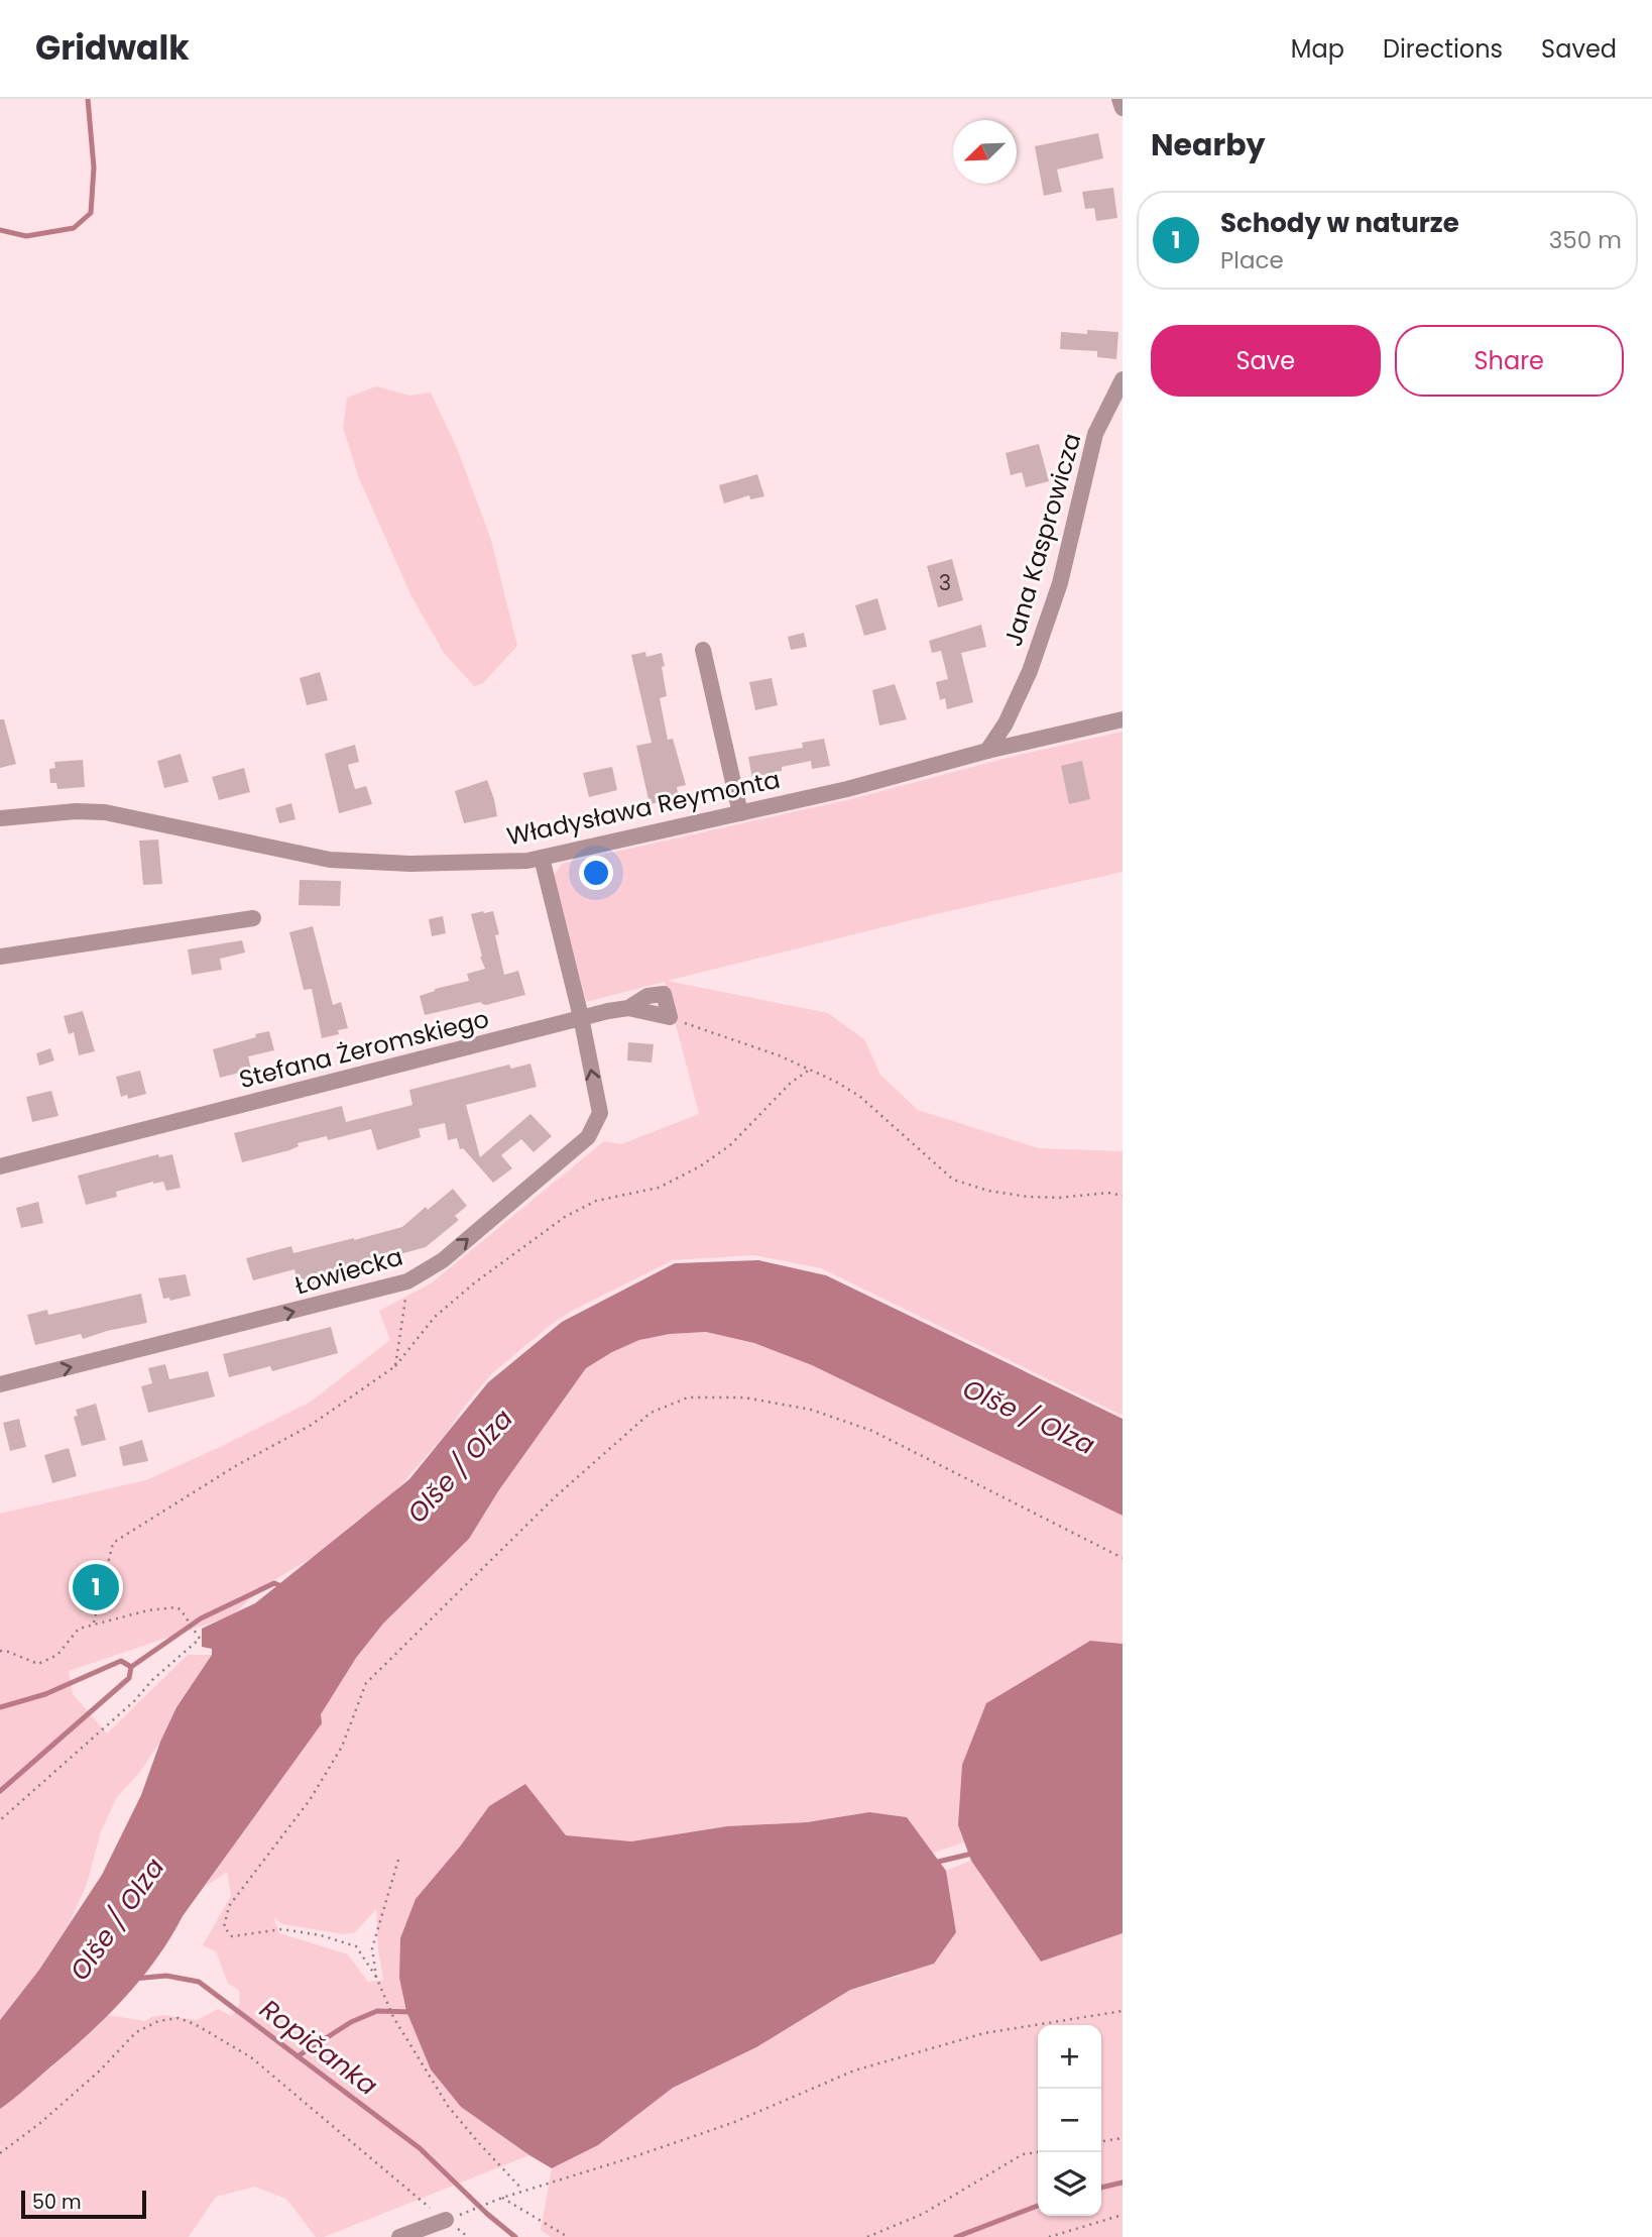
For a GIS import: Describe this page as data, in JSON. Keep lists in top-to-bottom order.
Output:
{
  "streets": {
    "street": [
      "Jana Kasprowicza",
      "Władysława Reymonta",
      "Stefana Żeromskiego",
      "Łowiecka"
    ]
  },
  "crossings": [
    ["Jana Kasprowicza", "Władysława Reymonta"],
    ["Stefana Żeromskiego", "Łowiecka"]
  ],
  "one_way": ["Łowiecka"],
  "water": ["Olše / Olza", "Ropičanka"],
  "house_numbers": ["3"],
  "scale_bar": "50 m",
  "north": "bottom left",
  "page": {
    "header": "Gridwalk",
    "nav": ["Map", "Directions", "Saved"],
    "heading": "Nearby",
    "list": [
      {
        "mark": "1",
        "name": "Schody w naturze",
        "note": "Place",
        "value": "350 m"
      }
    ],
    "buttons": ["Save", "Share"],
    "pins": "1",
    "map_buttons": ["+", "−"],
    "scale": "50 m"
  }
}
